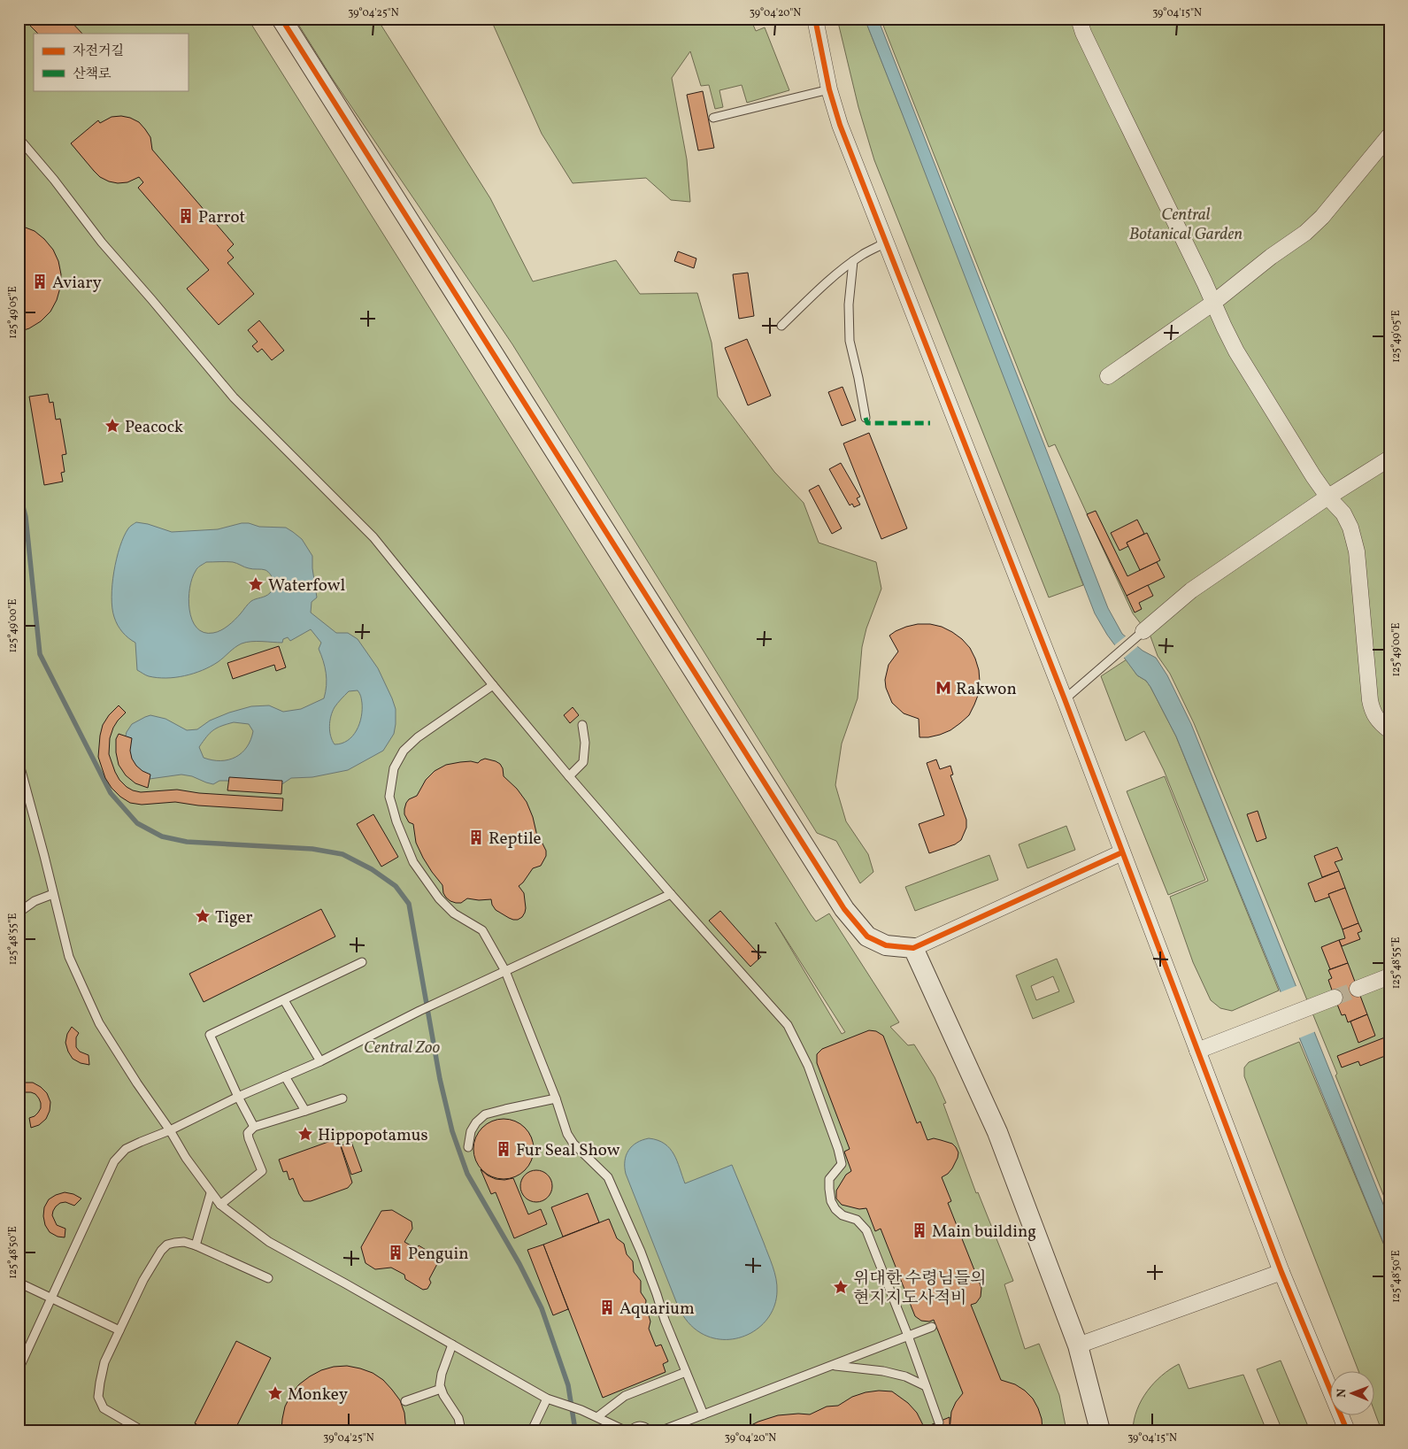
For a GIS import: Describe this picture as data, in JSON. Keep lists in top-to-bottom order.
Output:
{
  "parks": ["Central Botanical Garden", "Central Zoo"],
  "places": {
    "building": [
      "Parrot",
      "Aviary",
      "Reptile",
      "Fur Seal Show",
      "Main building",
      "Penguin",
      "Aquarium"
    ],
    "place": [
      "Peacock",
      "Waterfowl",
      "Tiger",
      "Hippopotamus",
      "위대한 수령님들의 현지지도사적비",
      "Monkey"
    ],
    "metro station": ["Rakwon"]
  },
  "legend": ["자전거길", "산책로"],
  "north": "left",
  "coordinates": [
    "39°04'25\"N",
    "39°04'20\"N",
    "39°04'15\"N",
    "125°49'05\"E",
    "125°49'00\"E",
    "125°48'55\"E",
    "125°48'50\"E"
  ]
}
